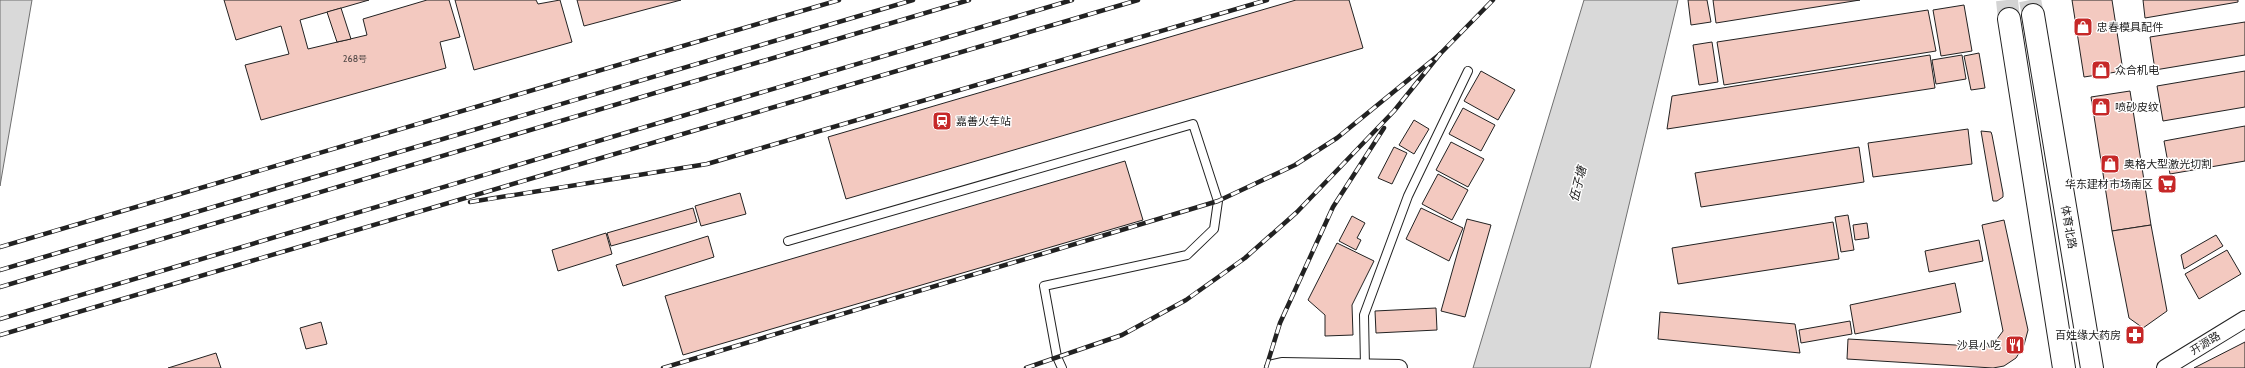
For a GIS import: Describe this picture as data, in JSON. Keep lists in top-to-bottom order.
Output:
{
  "streets": {
    "main road": ["体育北路"],
    "street": ["开源路"]
  },
  "water": ["伍子塘"],
  "places": {
    "shop": [
      "忠春模具配件",
      "众合机电",
      "喷砂皮纹",
      "奥格大型激光切割"
    ],
    "station": ["嘉善火车站"],
    "supermarket": ["华东建材市场南区"],
    "pharmacy": ["百姓缘大药房"],
    "restaurant": ["沙县小吃"]
  },
  "house_numbers": ["268号"]
}
